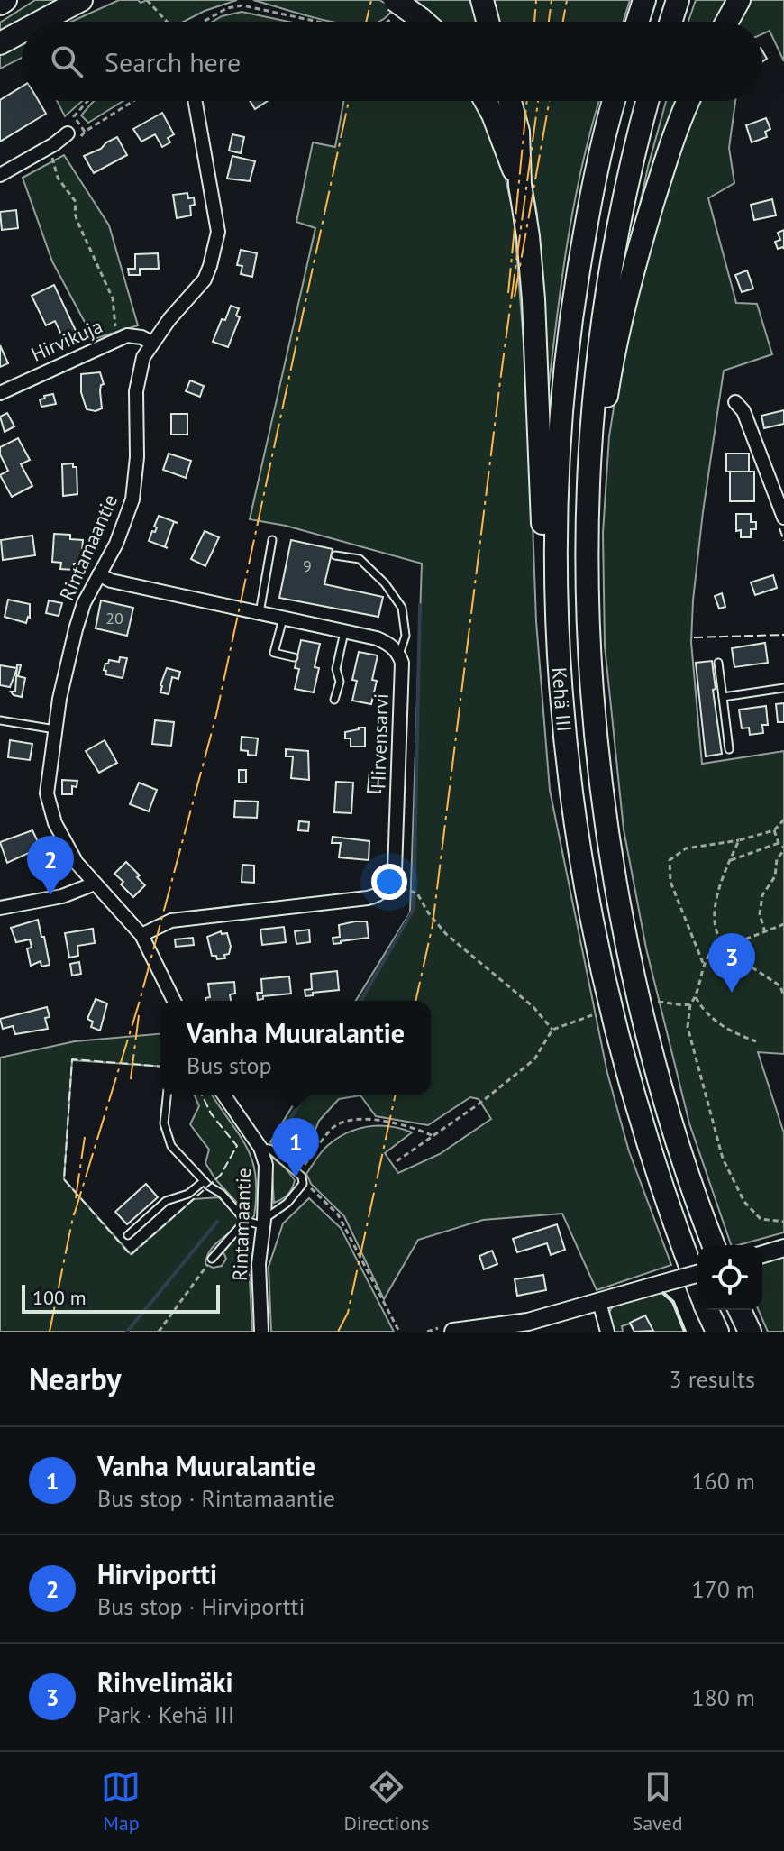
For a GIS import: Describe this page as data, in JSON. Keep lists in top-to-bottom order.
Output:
{
  "streets": {
    "highway": ["Kehä III"],
    "street": ["Hirvikuja", "Rintamaantie", "Hirvensarvi"]
  },
  "crossings": [
    ["Hirvikuja", "Rintamaantie"],
    ["Rintamaantie", "Hirvensarvi"]
  ],
  "house_numbers": ["9", "20"],
  "scale_bar": "100 m",
  "page": {
    "search": "Search here",
    "pins": ["2", "3", "1"],
    "popup": ["Vanha Muuralantie", "Bus stop"],
    "scale": "100 m",
    "heading": ["Nearby", "3 results"],
    "list": [
      {
        "mark": "1",
        "name": "Vanha Muuralantie",
        "note": "Bus stop · Rintamaantie",
        "value": "160 m"
      },
      {
        "mark": "2",
        "name": "Hirviportti",
        "note": "Bus stop · Hirviportti",
        "value": "170 m"
      },
      {
        "mark": "3",
        "name": "Rihvelimäki",
        "note": "Park · Kehä III",
        "value": "180 m"
      }
    ],
    "nav": ["Map", "Directions", "Saved"]
  }
}
